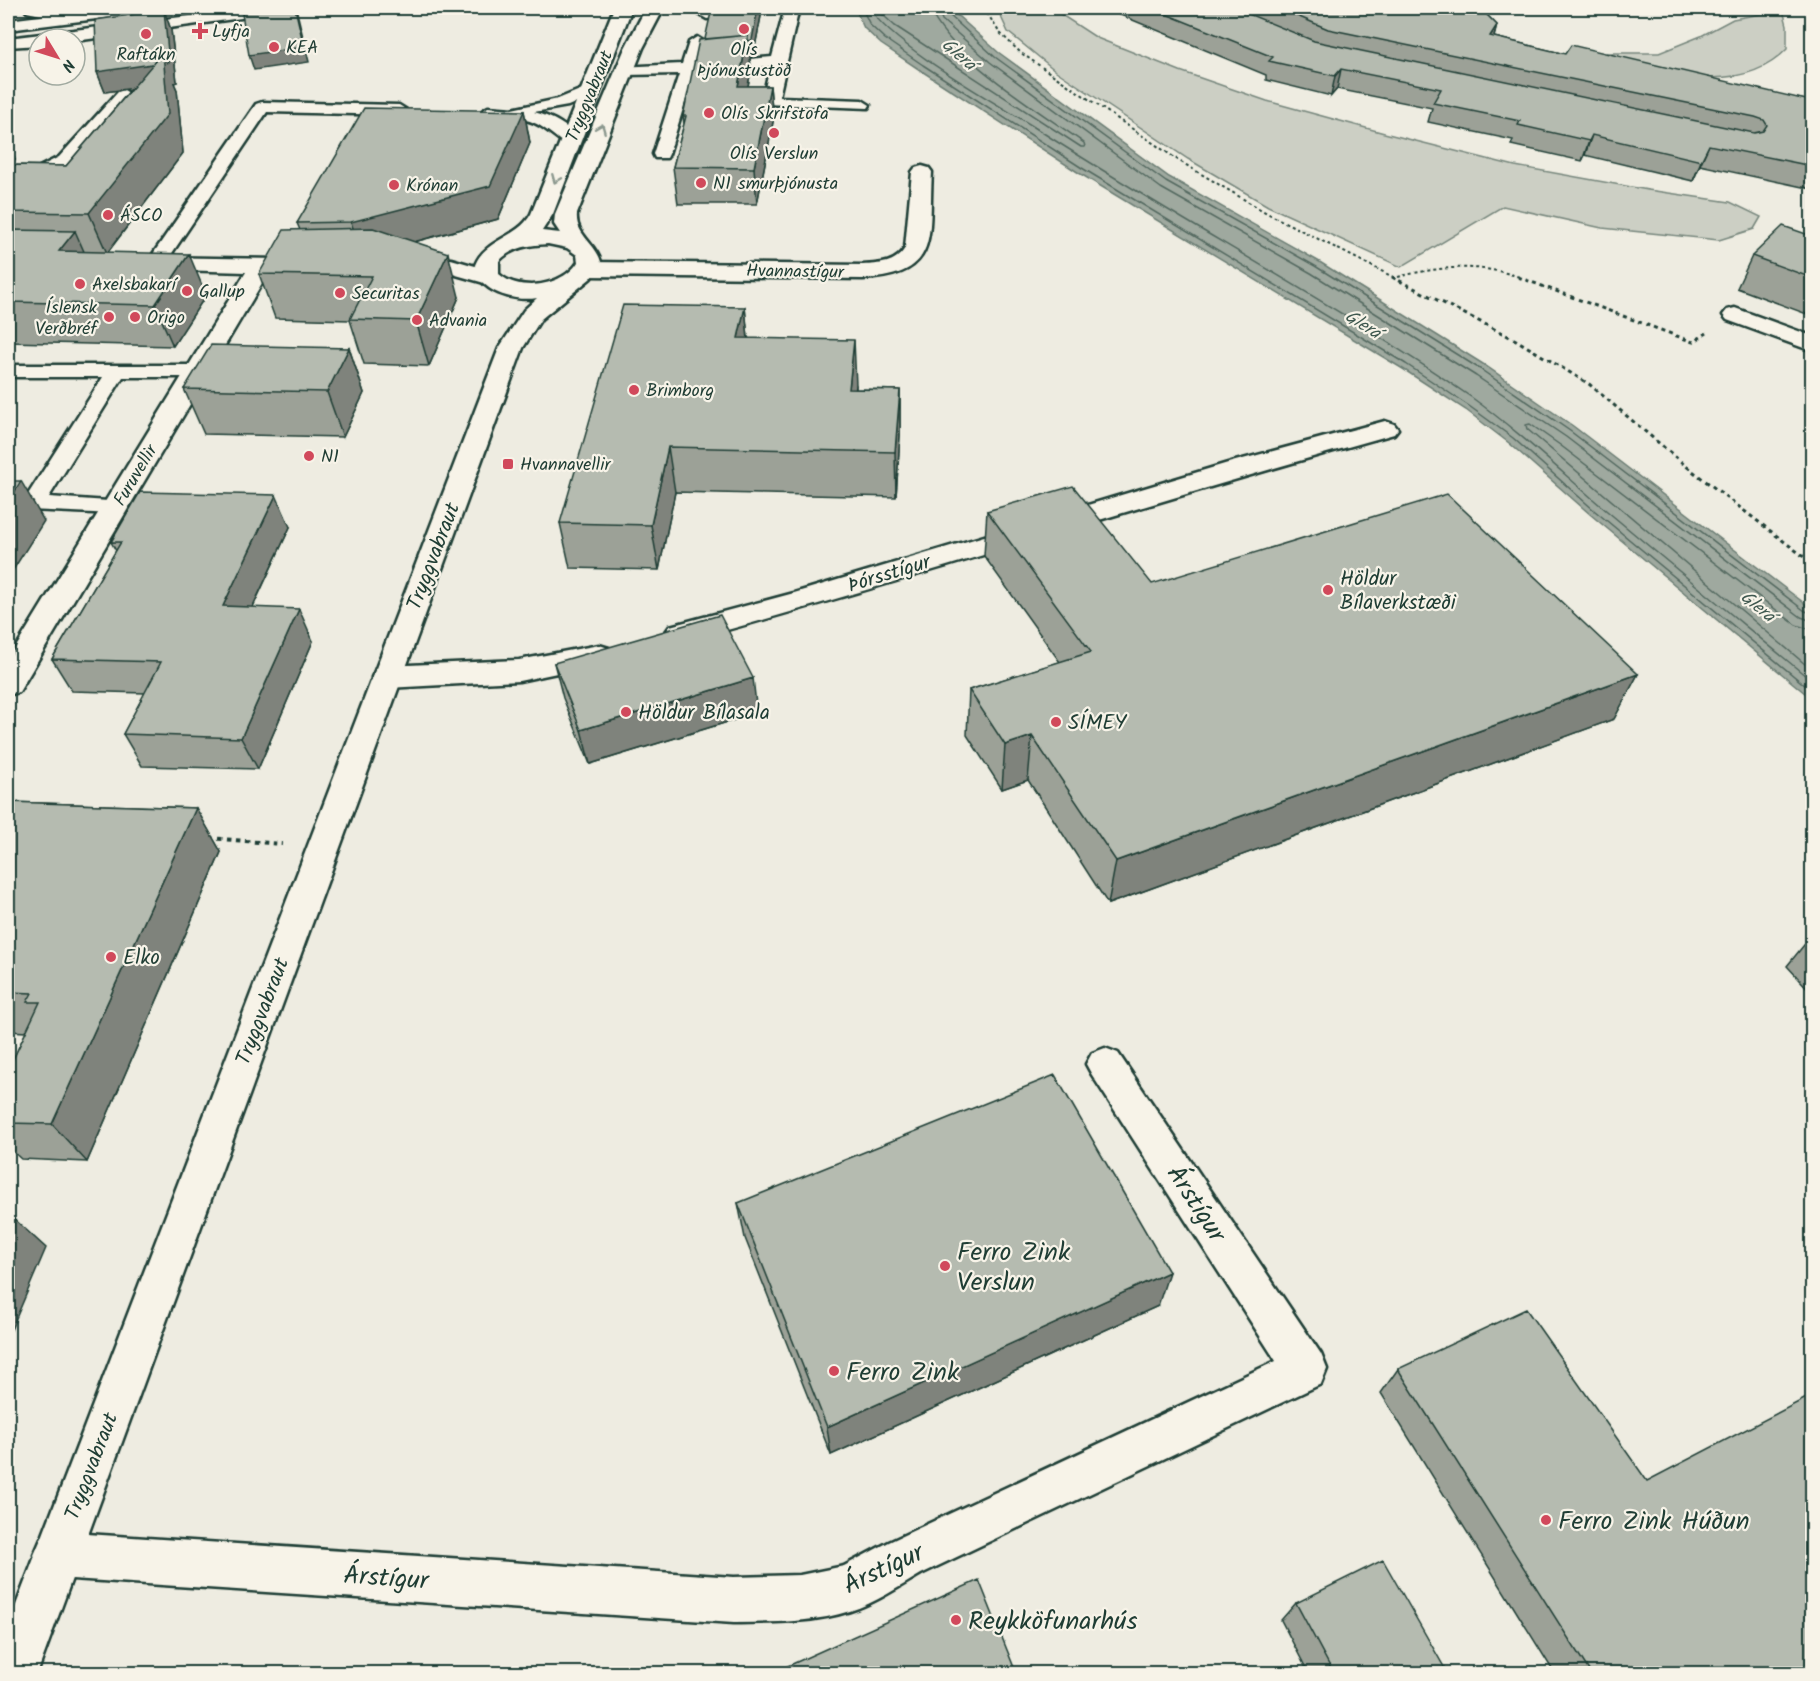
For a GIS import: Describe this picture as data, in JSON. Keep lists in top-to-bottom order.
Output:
{
  "streets": {
    "main road": [
      "Tryggvabraut",
      "Hvannastígur",
      "Furuvellir",
      "Þórsstígur",
      "Árstígur"
    ]
  },
  "crossings": [
    ["Tryggvabraut", "Hvannastígur"],
    ["Tryggvabraut", "Árstígur"]
  ],
  "water": ["Glerá"],
  "places": {
    "other": [
      "Olís Þjónustustöð",
      "Raftákn",
      "KEA",
      "Olís Skrifstofa",
      "Olís Verslun",
      "N1 smurþjónusta",
      "Krónan",
      "ÁSCO",
      "Axelsbakarí",
      "Gallup",
      "Securitas",
      "Íslensk Verðbréf",
      "Origo",
      "Advania",
      "Brimborg",
      "N1",
      "Höldur Bílaverkstæði",
      "Höldur Bílasala",
      "SÍMEY",
      "Elko",
      "Ferro Zink Verslun",
      "Ferro Zink",
      "Ferro Zink Húðun",
      "Reykköfunarhús"
    ],
    "health": ["Lyfja"],
    "transit": ["Hvannavellir"]
  },
  "north": "bottom right"
}
